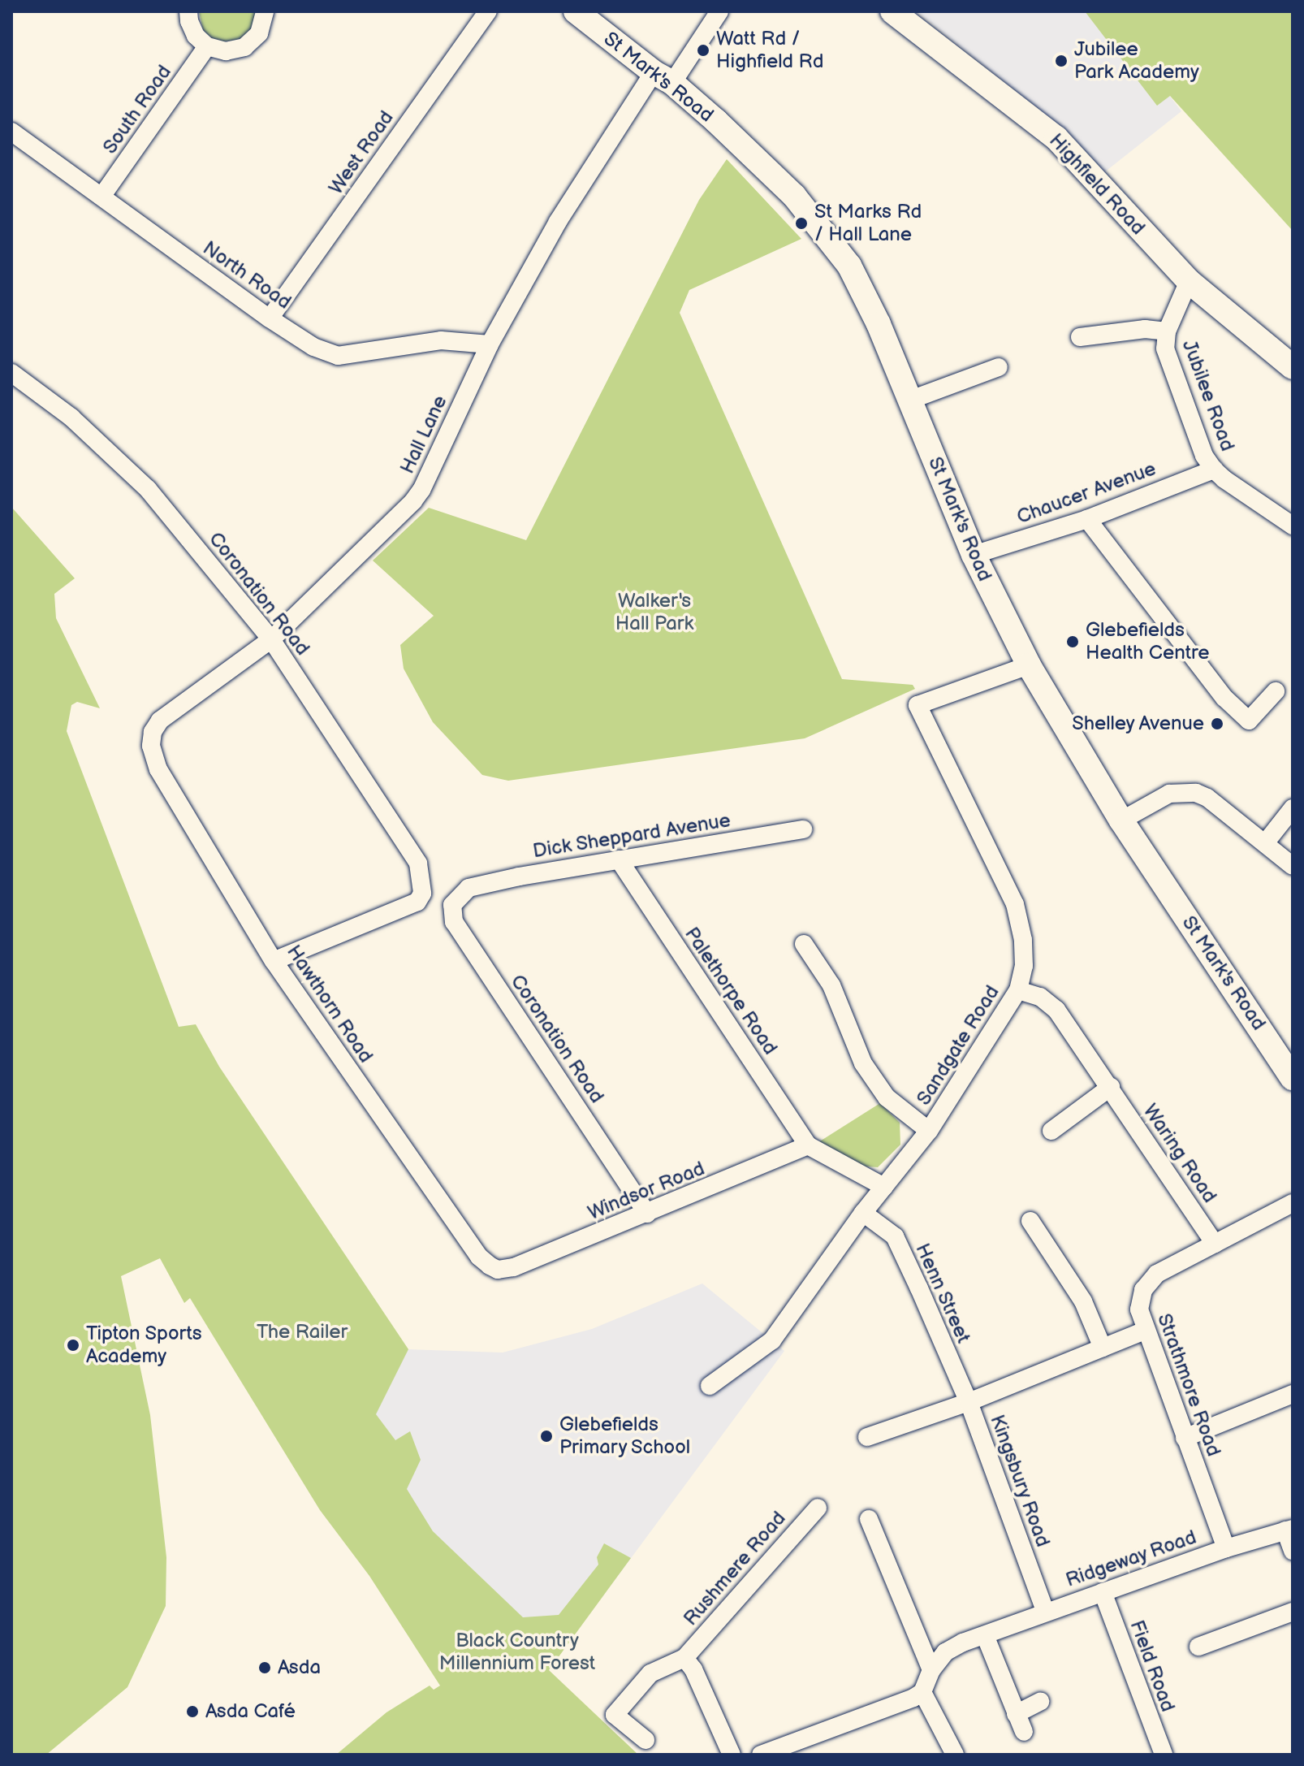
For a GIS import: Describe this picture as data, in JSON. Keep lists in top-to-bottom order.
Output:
{
  "streets": {
    "street": [
      "St Mark's Road",
      "South Road",
      "West Road",
      "Highfield Road",
      "North Road",
      "Jubilee Road",
      "Hall Lane",
      "Chaucer Avenue",
      "Coronation Road",
      "Dick Sheppard Avenue",
      "Palethorpe Road",
      "Hawthorn Road",
      "Sandgate Road",
      "Waring Road",
      "Windsor Road",
      "Henn Street",
      "Strathmore Road",
      "Kingsbury Road",
      "Ridgeway Road",
      "Rushmere Road",
      "Field Road"
    ]
  },
  "crossings": [
    ["St Mark's Road", "Hall Lane"],
    ["St Mark's Road", "Chaucer Avenue"],
    ["St Mark's Road", "Sandgate Road"],
    ["South Road", "North Road"],
    ["West Road", "North Road"],
    ["Highfield Road", "Jubilee Road"],
    ["North Road", "Hall Lane"],
    ["Jubilee Road", "Chaucer Avenue"],
    ["Hall Lane", "Coronation Road"],
    ["Hall Lane", "Hawthorn Road"],
    ["Coronation Road", "Dick Sheppard Avenue"],
    ["Coronation Road", "Hawthorn Road"],
    ["Coronation Road", "Windsor Road"],
    ["Dick Sheppard Avenue", "Palethorpe Road"],
    ["Palethorpe Road", "Windsor Road"],
    ["Hawthorn Road", "Windsor Road"],
    ["Sandgate Road", "Waring Road"],
    ["Sandgate Road", "Henn Street"],
    ["Waring Road", "Strathmore Road"],
    ["Henn Street", "Kingsbury Road"],
    ["Strathmore Road", "Kingsbury Road"],
    ["Strathmore Road", "Ridgeway Road"],
    ["Kingsbury Road", "Ridgeway Road"],
    ["Ridgeway Road", "Field Road"]
  ],
  "parks": ["Walker's Hall Park", "The Railer", "Black Country Millennium Forest"],
  "places": [
    "Watt Rd / Highfield Rd",
    "Jubilee Park Academy",
    "St Marks Rd / Hall Lane",
    "Glebefields Health Centre",
    "Shelley Avenue",
    "Tipton Sports Academy",
    "Glebefields Primary School",
    "Asda",
    "Asda Café"
  ]
}
